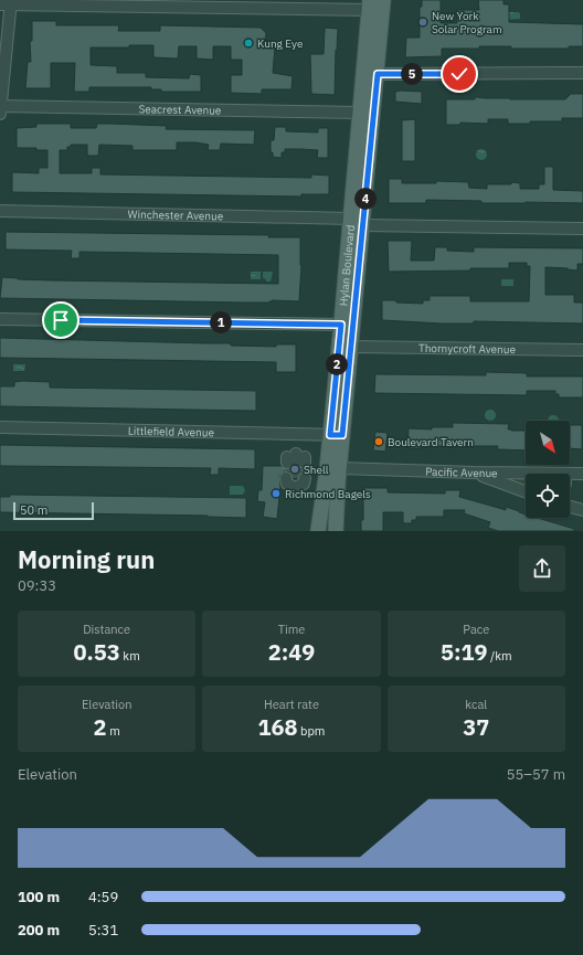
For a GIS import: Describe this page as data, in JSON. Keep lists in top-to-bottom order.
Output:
{
  "streets": {
    "main road": ["Hylan Boulevard"],
    "street": [
      "Seacrest Avenue",
      "Winchester Avenue",
      "Thornycroft Avenue",
      "Littlefield Avenue",
      "Pacific Avenue"
    ]
  },
  "crossings": [
    ["Seacrest Avenue", "Hylan Boulevard"],
    ["Winchester Avenue", "Hylan Boulevard"],
    ["Hylan Boulevard", "Thornycroft Avenue"],
    ["Hylan Boulevard", "Littlefield Avenue"],
    ["Hylan Boulevard", "Pacific Avenue"]
  ],
  "places": [
    "New York Solar Program",
    "Kung Eye",
    "Boulevard Tavern",
    "Shell",
    "Richmond Bagels"
  ],
  "scale_bar": "50 m",
  "north": "bottom right",
  "page": {
    "pins": [
      "5",
      "4",
      "1",
      "2"
    ],
    "scale": "50 m",
    "heading": ["Morning run", "09:33"],
    "stats": [
      ["Distance", "0.53 km"],
      ["Time", "2:49"],
      ["Pace", "5:19 /km"],
      ["Elevation", "2 m"],
      ["Heart rate", "168 bpm"],
      ["kcal", "37"]
    ],
    "chart": ["Elevation", "55–57 m"],
    "list": [
      {
        "name": "100 m",
        "note": "4:59"
      },
      {
        "name": "200 m",
        "note": "5:31"
      }
    ]
  }
}
